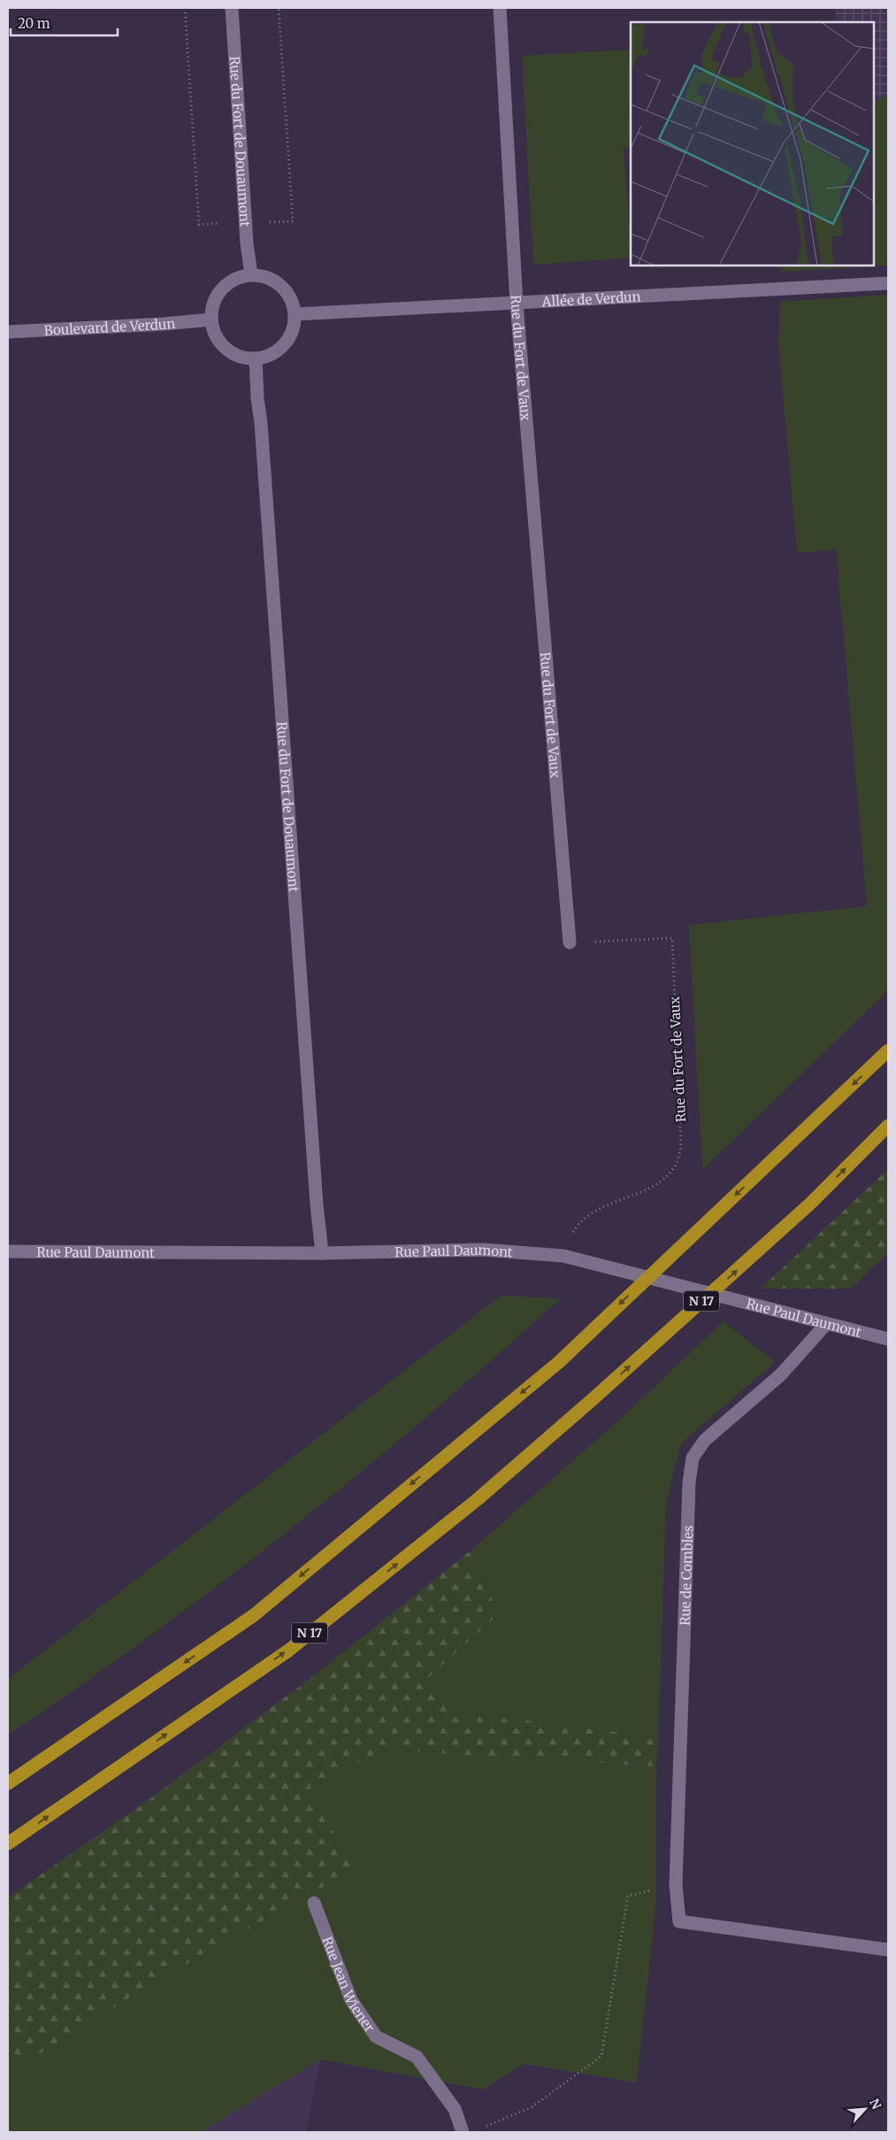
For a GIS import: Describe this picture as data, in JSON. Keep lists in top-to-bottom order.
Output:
{
  "streets": {
    "highway": ["N 17"],
    "street": [
      "Rue du Fort de Douaumont",
      "Allée de Verdun",
      "Boulevard de Verdun",
      "Rue du Fort de Vaux",
      "Rue Paul Daumont",
      "Rue de Combles",
      "Rue Jean Wiener"
    ]
  },
  "crossings": [
    ["Rue du Fort de Douaumont", "Allée de Verdun"],
    ["Rue du Fort de Douaumont", "Boulevard de Verdun"],
    ["Rue du Fort de Douaumont", "Rue Paul Daumont"],
    ["Allée de Verdun", "Boulevard de Verdun"],
    ["Allée de Verdun", "Rue du Fort de Vaux"],
    ["Rue du Fort de Vaux", "Rue Paul Daumont"],
    ["Rue Paul Daumont", "Rue de Combles"]
  ],
  "scale_bar": "20 m",
  "north": "top right"
}
